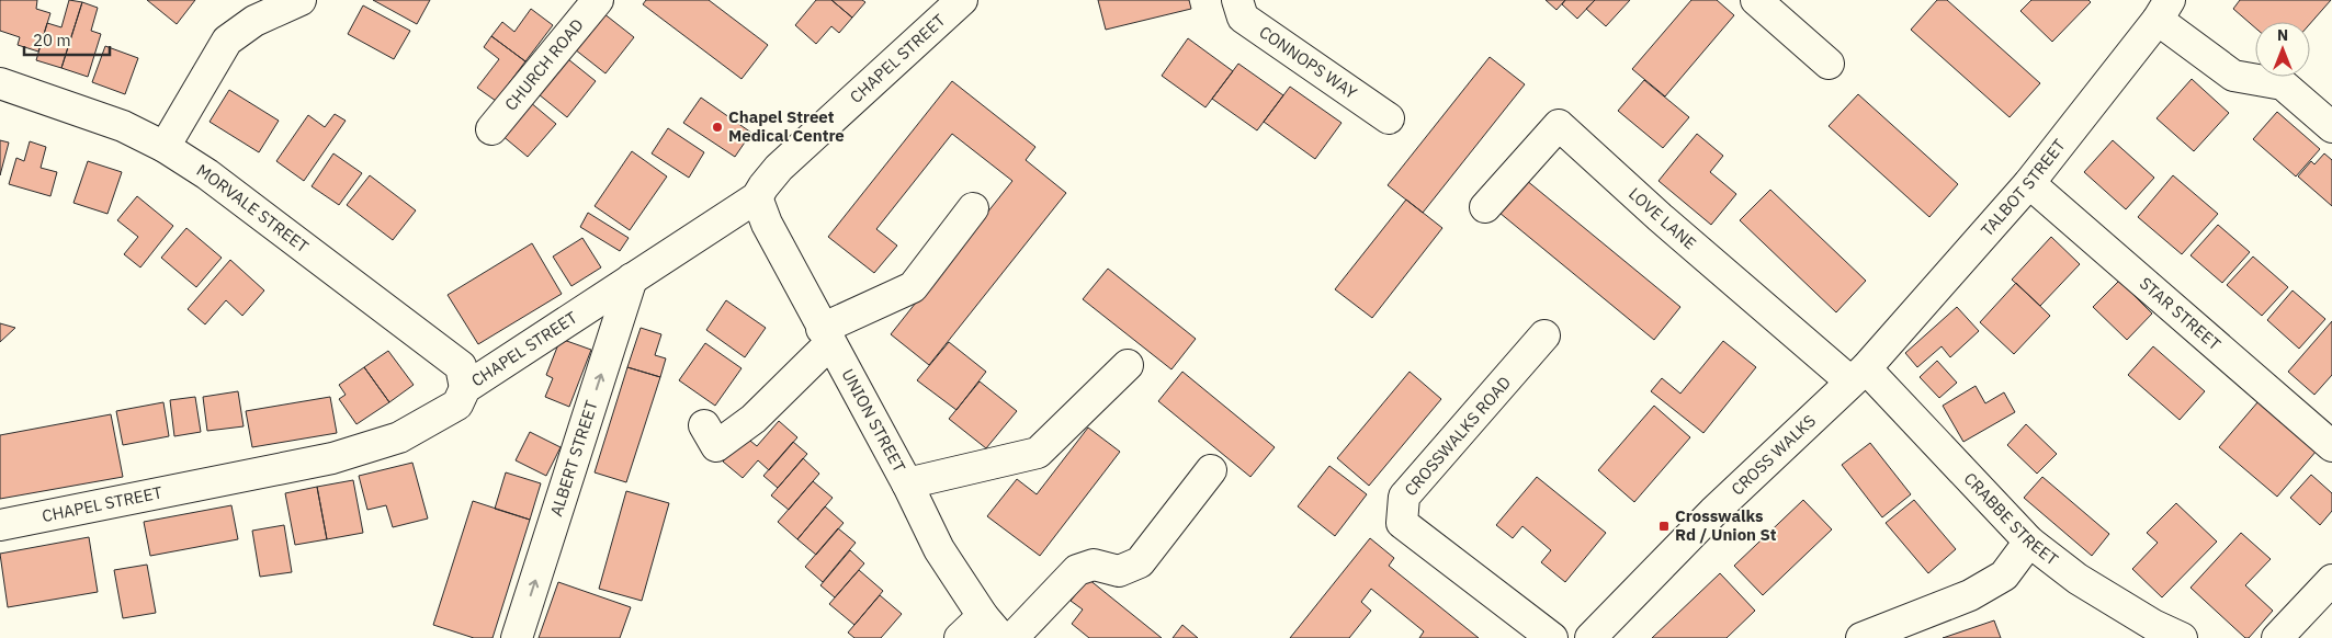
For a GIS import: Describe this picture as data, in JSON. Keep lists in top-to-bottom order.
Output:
{
  "streets": {
    "street": [
      "CHAPEL STREET",
      "CONNOPS WAY",
      "CHURCH ROAD",
      "TALBOT STREET",
      "MORVALE STREET",
      "LOVE LANE",
      "STAR STREET",
      "UNION STREET",
      "CROSSWALKS ROAD",
      "CROSS WALKS",
      "ALBERT STREET",
      "CRABBE STREET"
    ]
  },
  "crossings": [
    ["CHAPEL STREET", "MORVALE STREET"],
    ["CHAPEL STREET", "UNION STREET"],
    ["CHAPEL STREET", "ALBERT STREET"],
    ["TALBOT STREET", "LOVE LANE"],
    ["TALBOT STREET", "STAR STREET"],
    ["TALBOT STREET", "CROSS WALKS"],
    ["TALBOT STREET", "CRABBE STREET"],
    ["LOVE LANE", "CROSS WALKS"],
    ["LOVE LANE", "CRABBE STREET"],
    ["CROSS WALKS", "CRABBE STREET"]
  ],
  "one_way": ["ALBERT STREET"],
  "places": {
    "other": ["Chapel Street Medical Centre"],
    "transit": ["Crosswalks Rd / Union St"]
  },
  "scale_bar": "20 m",
  "north": "top"
}
